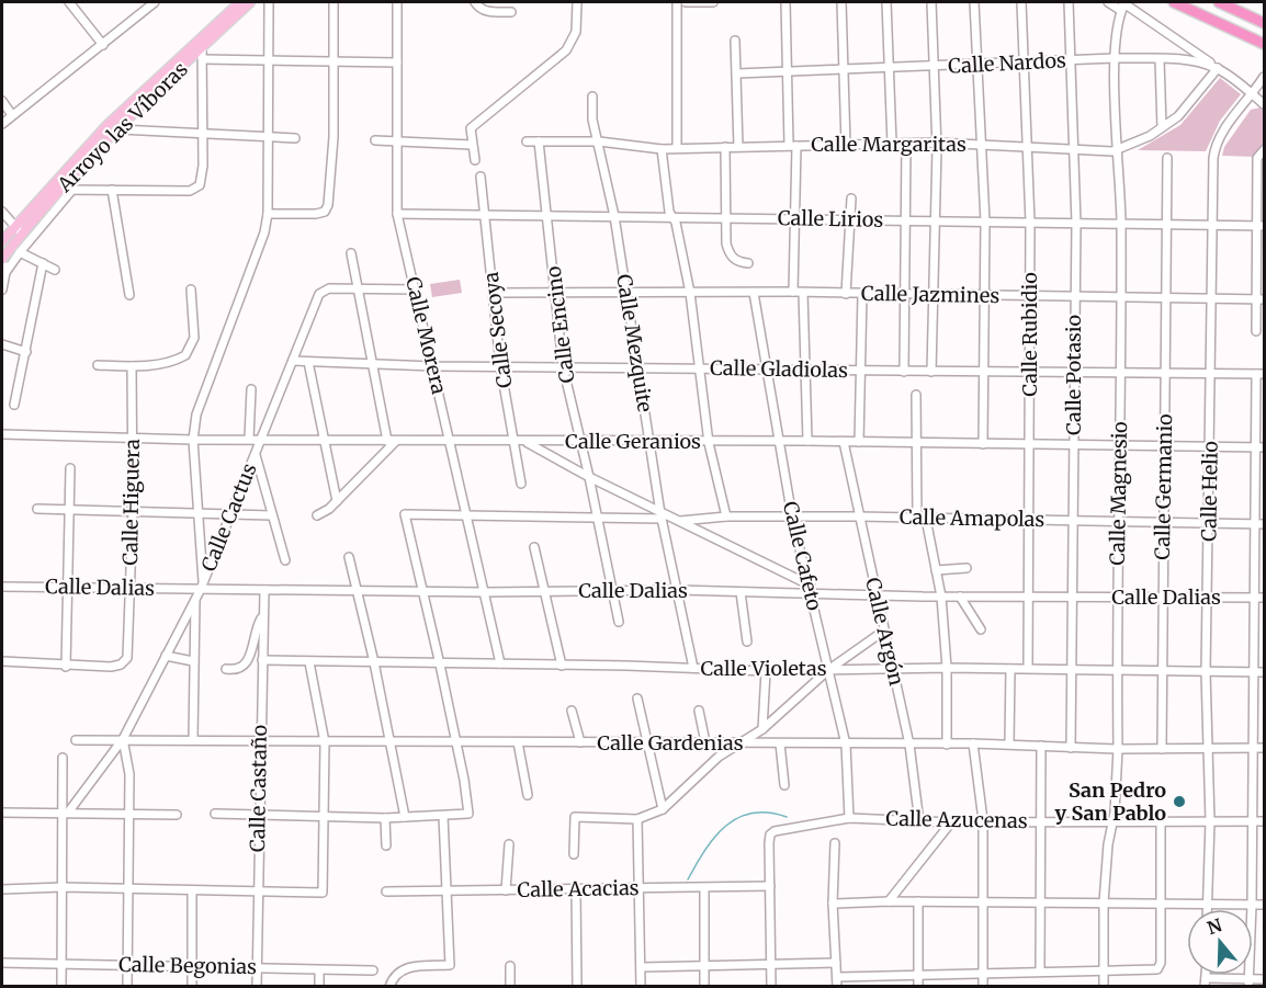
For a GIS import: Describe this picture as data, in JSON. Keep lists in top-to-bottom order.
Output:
{
  "streets": {
    "main road": ["Arroyo las Víboras"],
    "street": [
      "Calle Nardos",
      "Calle Margaritas",
      "Calle Lirios",
      "Calle Jazmines",
      "Calle Encino",
      "Calle Secoya",
      "Calle Rubidio",
      "Calle Morera",
      "Calle Mezquite",
      "Calle Gladiolas",
      "Calle Potasio",
      "Calle Geranios",
      "Calle Germanio",
      "Calle Helio",
      "Calle Magnesio",
      "Calle Higuera",
      "Calle Cactus",
      "Calle Amapolas",
      "Calle Cafeto",
      "Calle Dalias",
      "Calle Argón",
      "Calle Violetas",
      "Calle Gardenias",
      "Calle Castaño",
      "Calle Azucenas",
      "Calle Acacias",
      "Calle Begonias"
    ]
  },
  "crossings": [
    ["Calle Nardos", "Calle Margaritas"],
    ["Calle Nardos", "Calle Rubidio"],
    ["Calle Nardos", "Calle Potasio"],
    ["Calle Nardos", "Calle Helio"],
    ["Calle Nardos", "Calle Magnesio"],
    ["Calle Margaritas", "Calle Encino"],
    ["Calle Margaritas", "Calle Rubidio"],
    ["Calle Margaritas", "Calle Mezquite"],
    ["Calle Margaritas", "Calle Potasio"],
    ["Calle Margaritas", "Calle Magnesio"],
    ["Calle Lirios", "Calle Encino"],
    ["Calle Lirios", "Calle Secoya"],
    ["Calle Lirios", "Calle Rubidio"],
    ["Calle Lirios", "Calle Morera"],
    ["Calle Lirios", "Calle Mezquite"],
    ["Calle Lirios", "Calle Potasio"],
    ["Calle Lirios", "Calle Germanio"],
    ["Calle Lirios", "Calle Helio"],
    ["Calle Lirios", "Calle Magnesio"],
    ["Calle Jazmines", "Calle Encino"],
    ["Calle Jazmines", "Calle Secoya"],
    ["Calle Jazmines", "Calle Rubidio"],
    ["Calle Jazmines", "Calle Mezquite"],
    ["Calle Jazmines", "Calle Potasio"],
    ["Calle Jazmines", "Calle Germanio"],
    ["Calle Jazmines", "Calle Helio"],
    ["Calle Jazmines", "Calle Magnesio"],
    ["Calle Jazmines", "Calle Cafeto"],
    ["Calle Encino", "Calle Gladiolas"],
    ["Calle Encino", "Calle Geranios"],
    ["Calle Encino", "Calle Dalias"],
    ["Calle Secoya", "Calle Gladiolas"],
    ["Calle Secoya", "Calle Geranios"],
    ["Calle Rubidio", "Calle Gladiolas"],
    ["Calle Rubidio", "Calle Geranios"],
    ["Calle Rubidio", "Calle Amapolas"],
    ["Calle Rubidio", "Calle Dalias"],
    ["Calle Rubidio", "Calle Violetas"],
    ["Calle Morera", "Calle Gladiolas"],
    ["Calle Morera", "Calle Geranios"],
    ["Calle Morera", "Calle Dalias"],
    ["Calle Morera", "Calle Violetas"],
    ["Calle Mezquite", "Calle Gladiolas"],
    ["Calle Mezquite", "Calle Geranios"],
    ["Calle Mezquite", "Calle Dalias"],
    ["Calle Mezquite", "Calle Violetas"],
    ["Calle Gladiolas", "Calle Potasio"],
    ["Calle Gladiolas", "Calle Germanio"],
    ["Calle Gladiolas", "Calle Helio"],
    ["Calle Gladiolas", "Calle Magnesio"],
    ["Calle Gladiolas", "Calle Cactus"],
    ["Calle Gladiolas", "Calle Cafeto"],
    ["Calle Potasio", "Calle Geranios"],
    ["Calle Potasio", "Calle Amapolas"],
    ["Calle Potasio", "Calle Dalias"],
    ["Calle Potasio", "Calle Violetas"],
    ["Calle Potasio", "Calle Gardenias"],
    ["Calle Geranios", "Calle Germanio"],
    ["Calle Geranios", "Calle Helio"],
    ["Calle Geranios", "Calle Magnesio"],
    ["Calle Geranios", "Calle Higuera"],
    ["Calle Geranios", "Calle Cactus"],
    ["Calle Geranios", "Calle Cafeto"],
    ["Calle Geranios", "Calle Argón"],
    ["Calle Germanio", "Calle Amapolas"],
    ["Calle Germanio", "Calle Dalias"],
    ["Calle Germanio", "Calle Violetas"],
    ["Calle Germanio", "Calle Gardenias"],
    ["Calle Helio", "Calle Amapolas"],
    ["Calle Helio", "Calle Dalias"],
    ["Calle Helio", "Calle Violetas"],
    ["Calle Helio", "Calle Gardenias"],
    ["Calle Helio", "Calle Azucenas"],
    ["Calle Magnesio", "Calle Amapolas"],
    ["Calle Magnesio", "Calle Dalias"],
    ["Calle Magnesio", "Calle Violetas"],
    ["Calle Magnesio", "Calle Gardenias"],
    ["Calle Magnesio", "Calle Azucenas"],
    ["Calle Higuera", "Calle Dalias"],
    ["Calle Cactus", "Calle Dalias"],
    ["Calle Cactus", "Calle Gardenias"],
    ["Calle Amapolas", "Calle Cafeto"],
    ["Calle Amapolas", "Calle Argón"],
    ["Calle Cafeto", "Calle Dalias"],
    ["Calle Cafeto", "Calle Violetas"],
    ["Calle Cafeto", "Calle Gardenias"],
    ["Calle Cafeto", "Calle Azucenas"],
    ["Calle Dalias", "Calle Argón"],
    ["Calle Dalias", "Calle Castaño"],
    ["Calle Argón", "Calle Violetas"],
    ["Calle Argón", "Calle Gardenias"],
    ["Calle Argón", "Calle Azucenas"],
    ["Calle Violetas", "Calle Castaño"],
    ["Calle Gardenias", "Calle Castaño"],
    ["Calle Castaño", "Calle Begonias"],
    ["Calle Azucenas", "Calle Acacias"]
  ],
  "places": ["San Pedro y San Pablo"],
  "north": "top"
}
